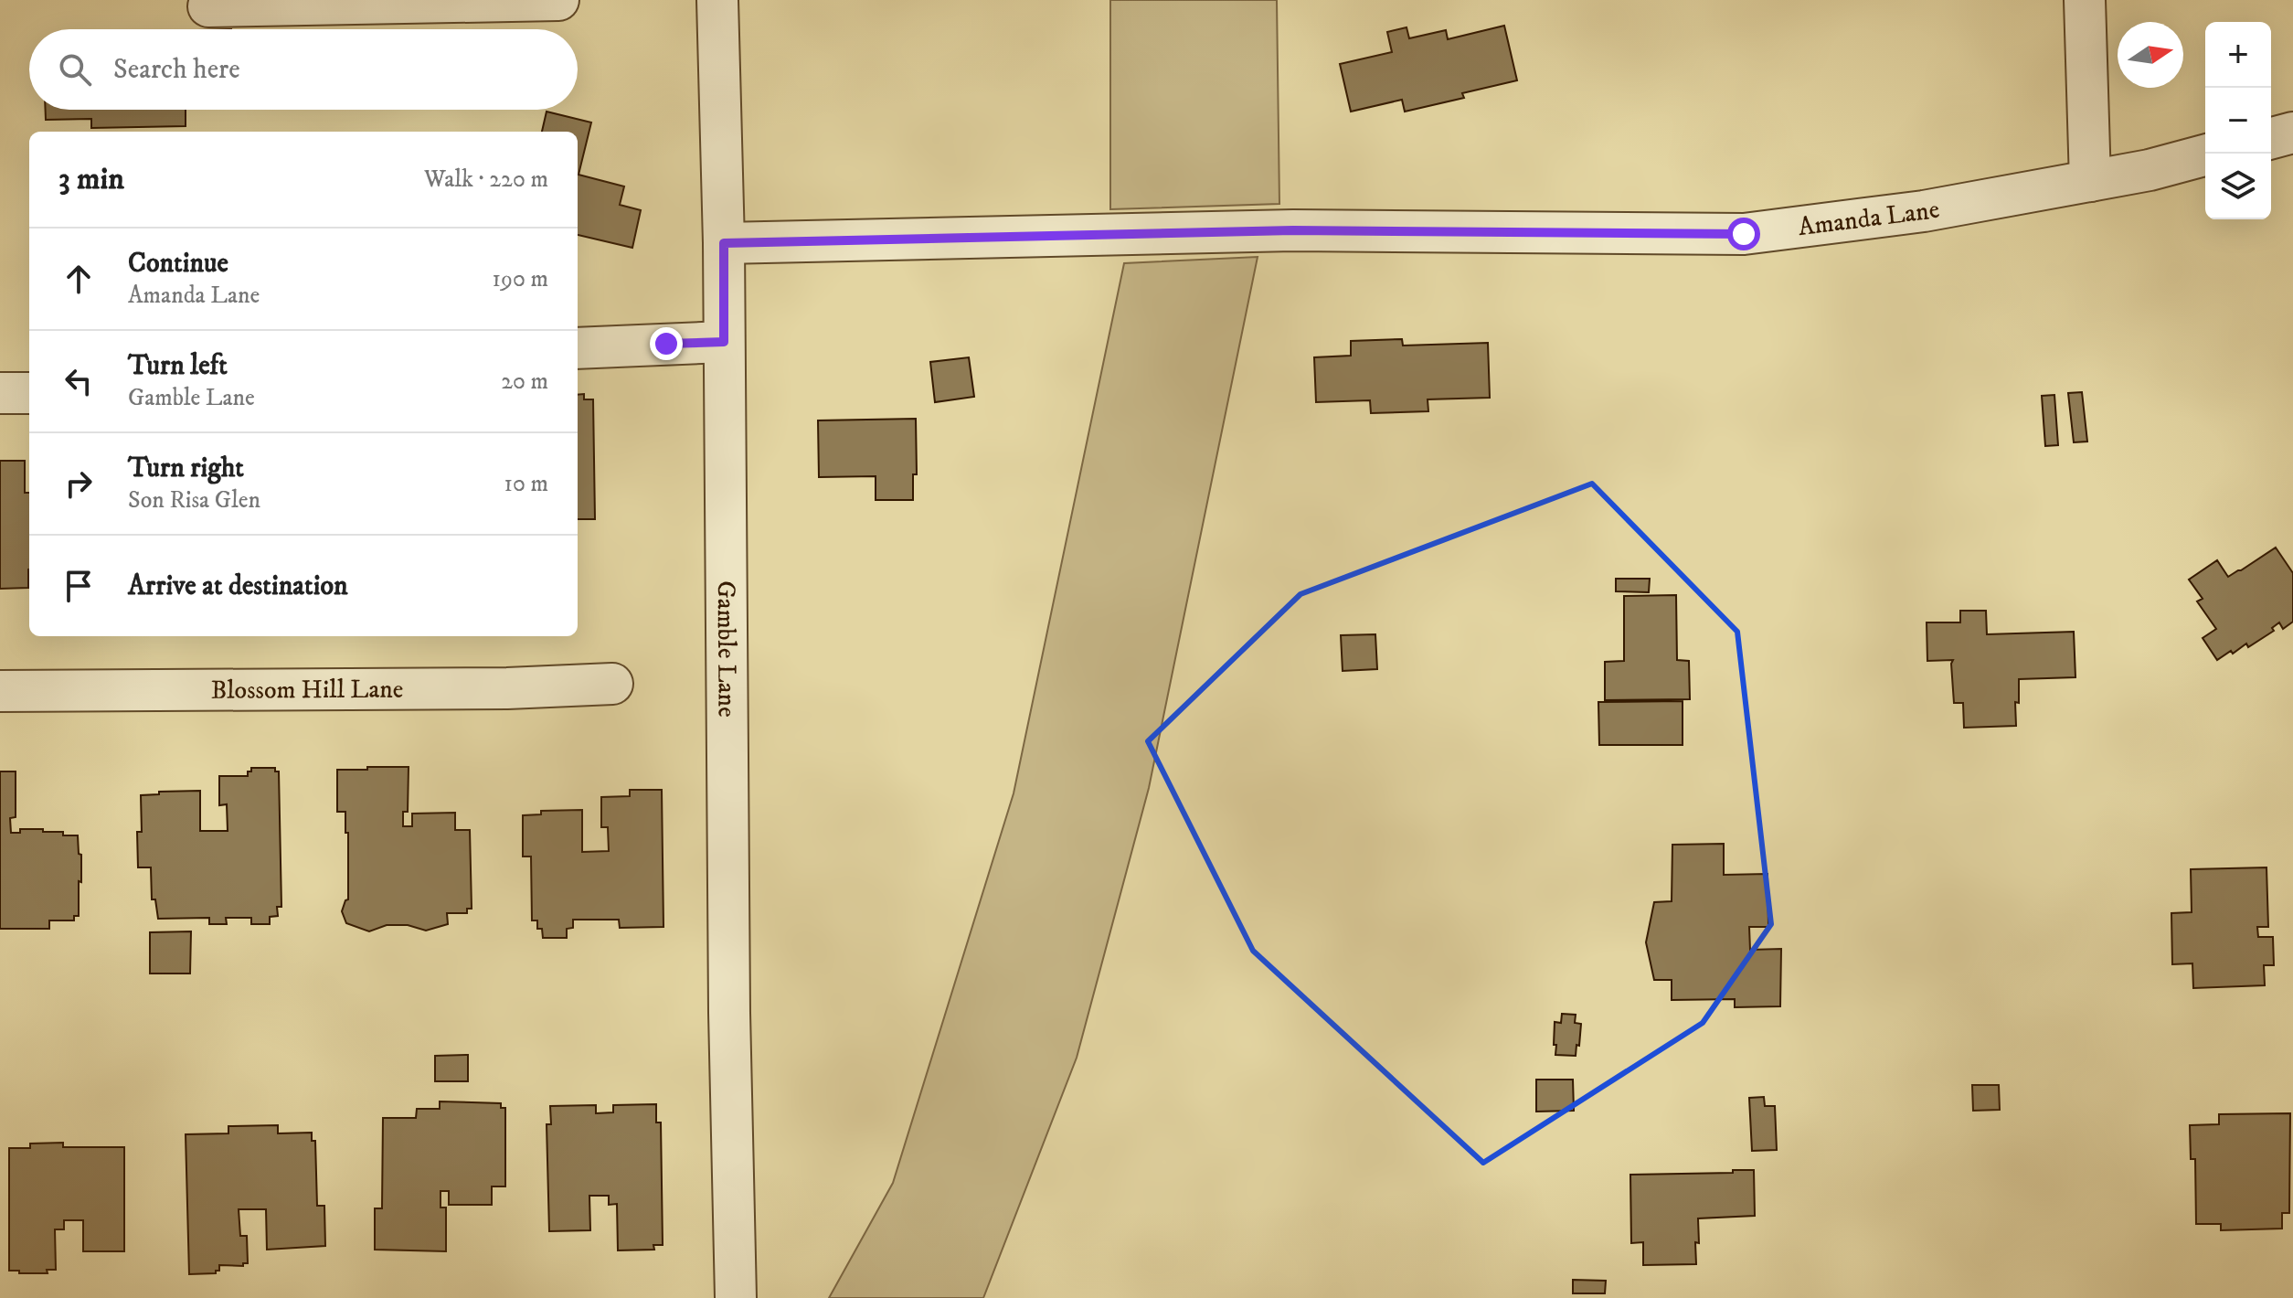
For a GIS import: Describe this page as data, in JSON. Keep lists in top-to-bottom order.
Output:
{
  "streets": {
    "street": ["Amanda Lane", "Gamble Lane", "Blossom Hill Lane"]
  },
  "crossings": [
    ["Amanda Lane", "Gamble Lane"]
  ],
  "north": "right",
  "page": {
    "map_buttons": ["+", "−"],
    "search": "Search here",
    "heading": ["3 min", "Walk · 220 m"],
    "list": [
      ["Continue", "Amanda Lane", "190 m"],
      ["Turn left", "Gamble Lane", "20 m"],
      ["Turn right", "Son Risa Glen", "10 m"],
      "Arrive at destination"
    ]
  }
}
